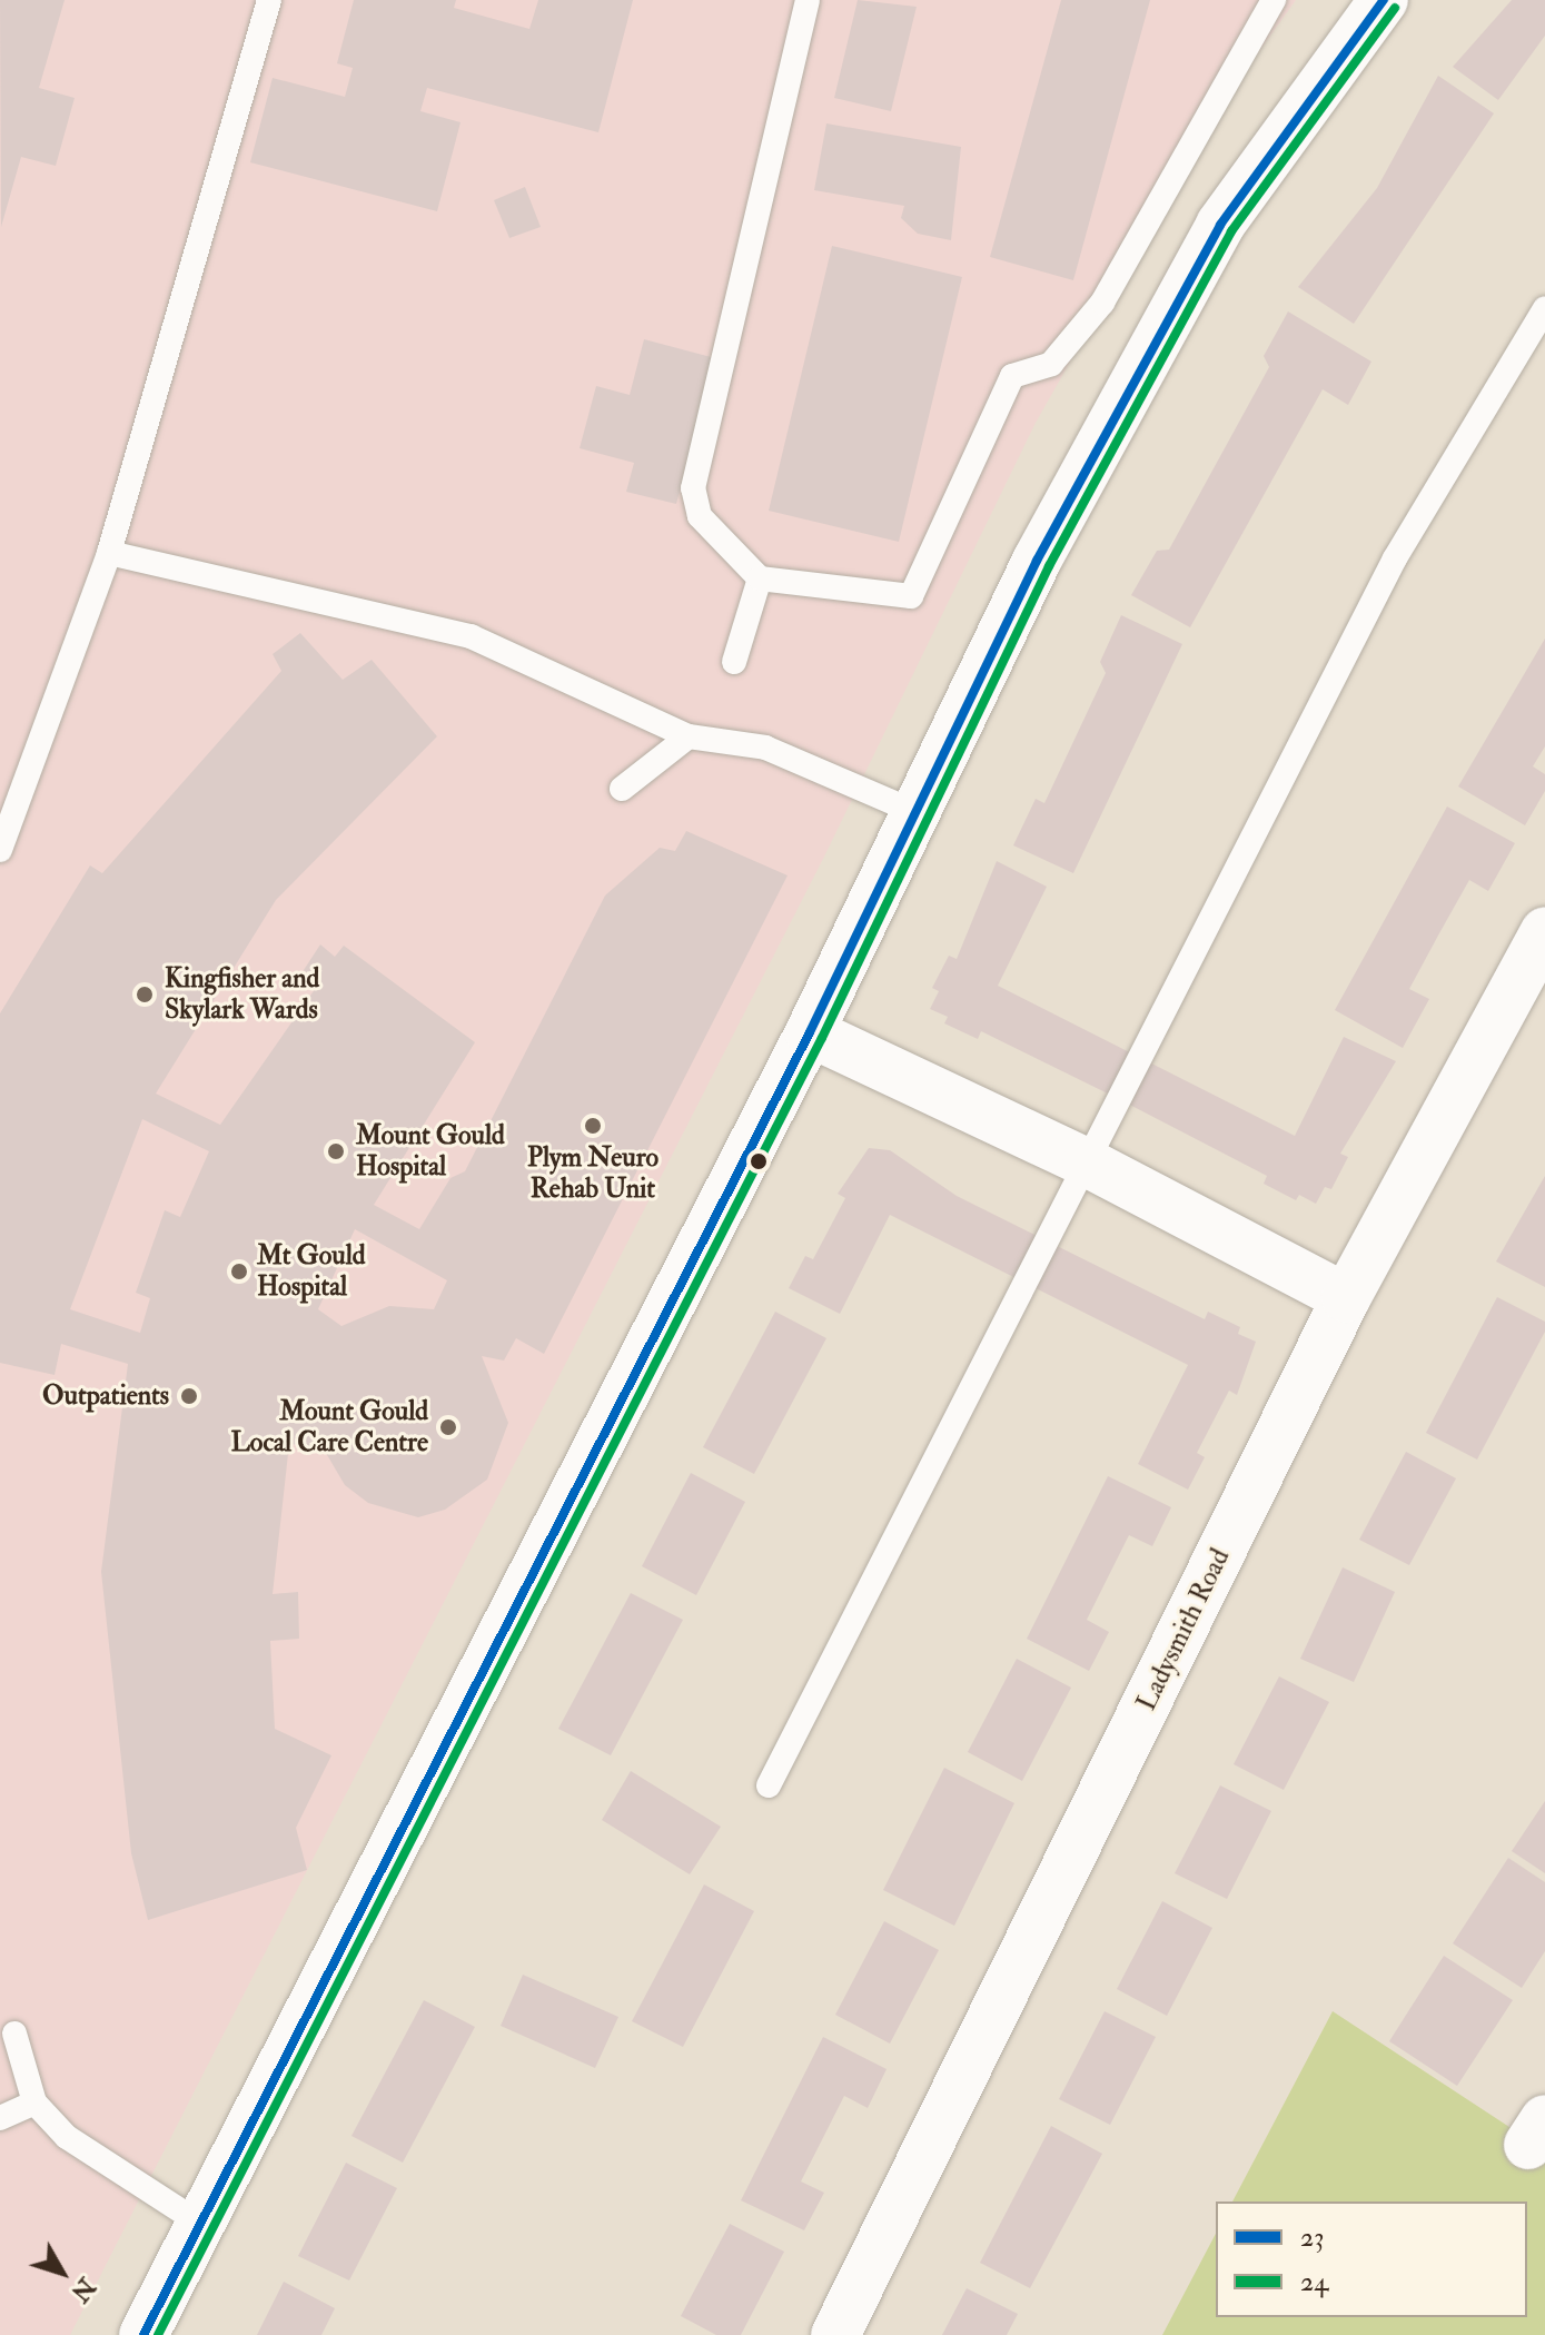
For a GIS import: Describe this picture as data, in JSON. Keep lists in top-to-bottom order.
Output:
{
  "streets": {
    "street": ["Ladysmith Road"]
  },
  "places": [
    "Kingfisher and Skylark Wards",
    "Plym Neuro Rehab Unit",
    "Mount Gould Hospital",
    "Mt Gould Hospital",
    "Outpatients",
    "Mount Gould Local Care Centre"
  ],
  "lines": ["transit line 23", "transit line 24"],
  "legend": ["23", "24"],
  "north": "bottom right"
}
